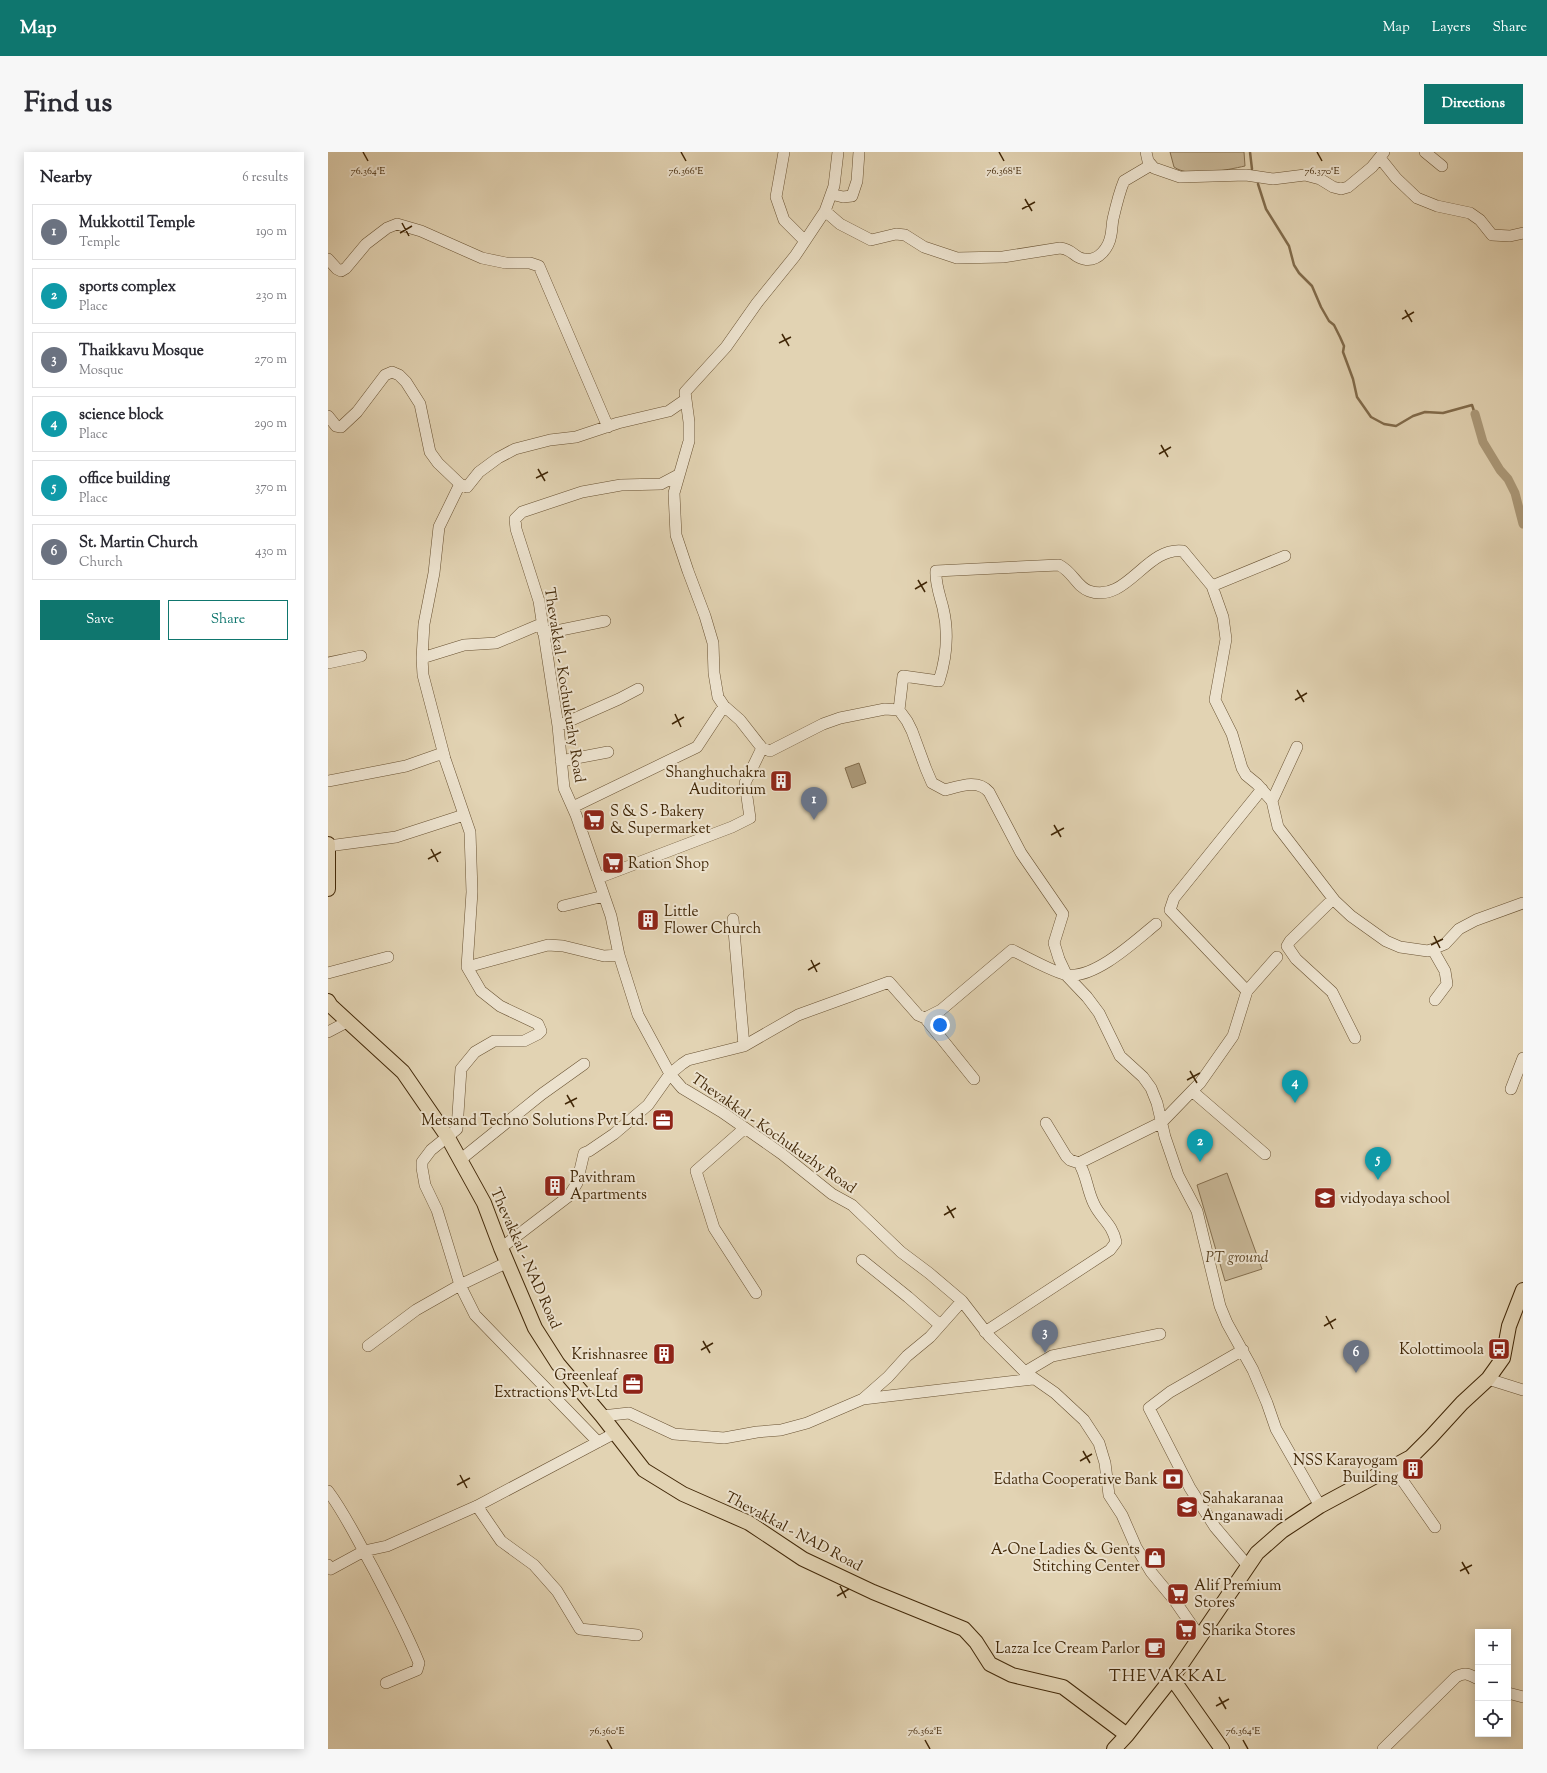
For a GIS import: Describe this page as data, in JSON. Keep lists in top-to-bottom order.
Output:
{
  "streets": {
    "main road": ["Thevakkal - NAD Road"],
    "street": ["Thevakkal - Kochukuzhy Road"]
  },
  "districts": ["THEVAKKAL"],
  "parks": ["PT ground"],
  "places": {
    "building": [
      "Shanghuchakra Auditorium",
      "Little Flower Church",
      "Pavithram Apartments",
      "Krishnasree",
      "NSS Karayogam Building"
    ],
    "supermarket": [
      "S & S - Bakery & Supermarket",
      "Ration Shop",
      "Alif Premium Stores",
      "Sharika Stores"
    ],
    "office": ["Metsand Techno Solutions Pvt Ltd.", "Greenleaf Extractions Pvt Ltd"],
    "school or university": ["vidyodaya school", "Sahakaranaa Anganawadi"],
    "bus stop": ["Kolottimoola"],
    "bank": ["Edatha Cooperative Bank"],
    "shop": ["A-One Ladies & Gents Stitching Center"],
    "cafe": ["Lazza Ice Cream Parlor"]
  },
  "page": {
    "header": "Map",
    "nav": ["Map", "Layers", "Share"],
    "title": "Find us",
    "buttons": [
      "Directions",
      ["Save", "Share"]
    ],
    "heading": ["Nearby", "6 results"],
    "list": [
      {
        "mark": "1",
        "name": "Mukkottil Temple",
        "note": "Temple",
        "value": "190 m"
      },
      {
        "mark": "2",
        "name": "sports complex",
        "note": "Place",
        "value": "230 m"
      },
      {
        "mark": "3",
        "name": "Thaikkavu Mosque",
        "note": "Mosque",
        "value": "270 m"
      },
      {
        "mark": "4",
        "name": "science block",
        "note": "Place",
        "value": "290 m"
      },
      {
        "mark": "5",
        "name": "office building",
        "note": "Place",
        "value": "370 m"
      },
      {
        "mark": "6",
        "name": "St. Martin Church",
        "note": "Church",
        "value": "430 m"
      }
    ],
    "pins": [
      "1",
      "4",
      "2",
      "5",
      "3",
      "6"
    ],
    "map_buttons": ["+", "−"]
  },
  "coordinates": [
    "76.364°E",
    "76.366°E",
    "76.368°E",
    "76.370°E",
    "76.360°E",
    "76.362°E"
  ]
}
